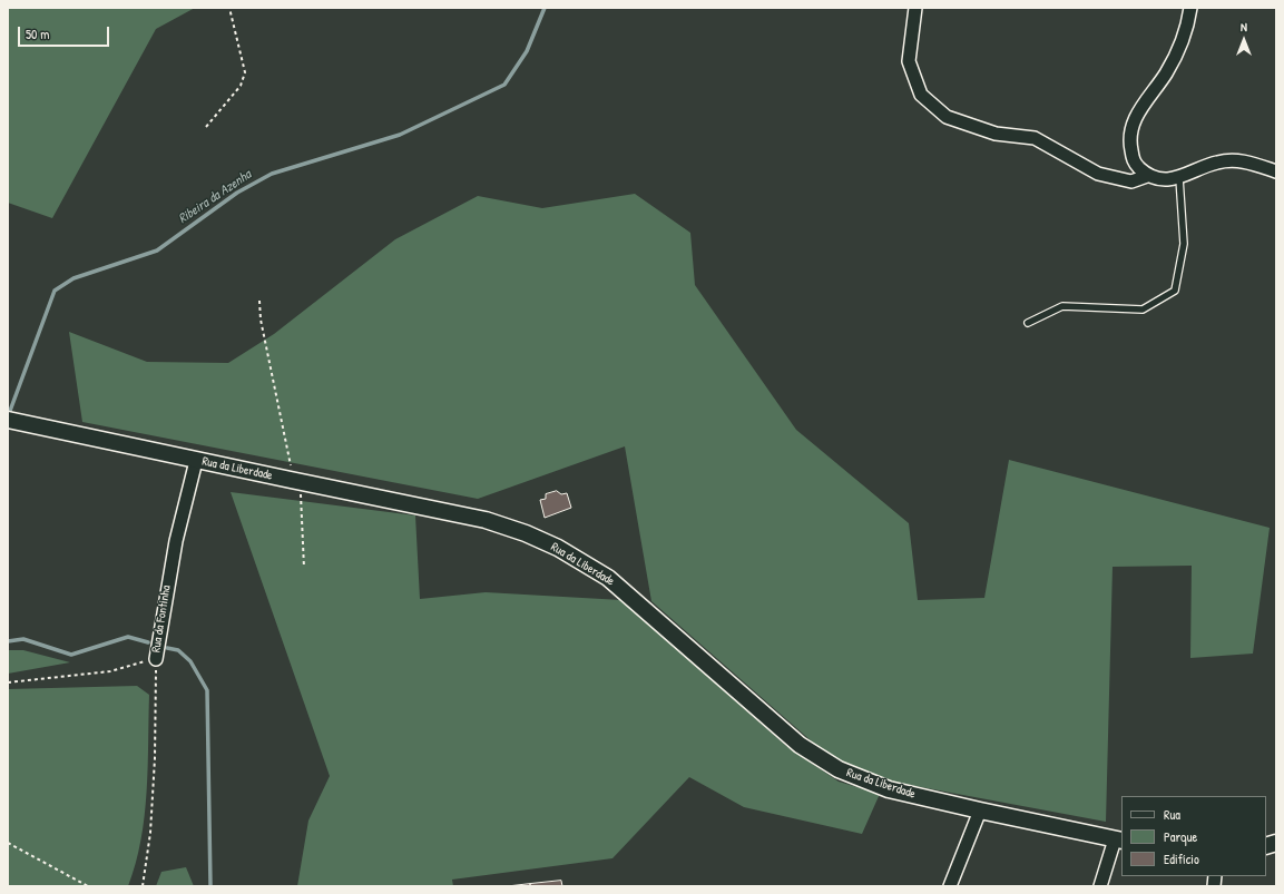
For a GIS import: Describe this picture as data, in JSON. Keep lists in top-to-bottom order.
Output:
{
  "streets": {
    "street": ["Rua da Liberdade", "Rua da Fontinha"]
  },
  "crossings": [
    ["Rua da Liberdade", "Rua da Fontinha"]
  ],
  "water": ["Ribeira da Azenha"],
  "legend": ["Rua", "Parque", "Edifício"],
  "scale_bar": "50 m",
  "north": "top"
}
